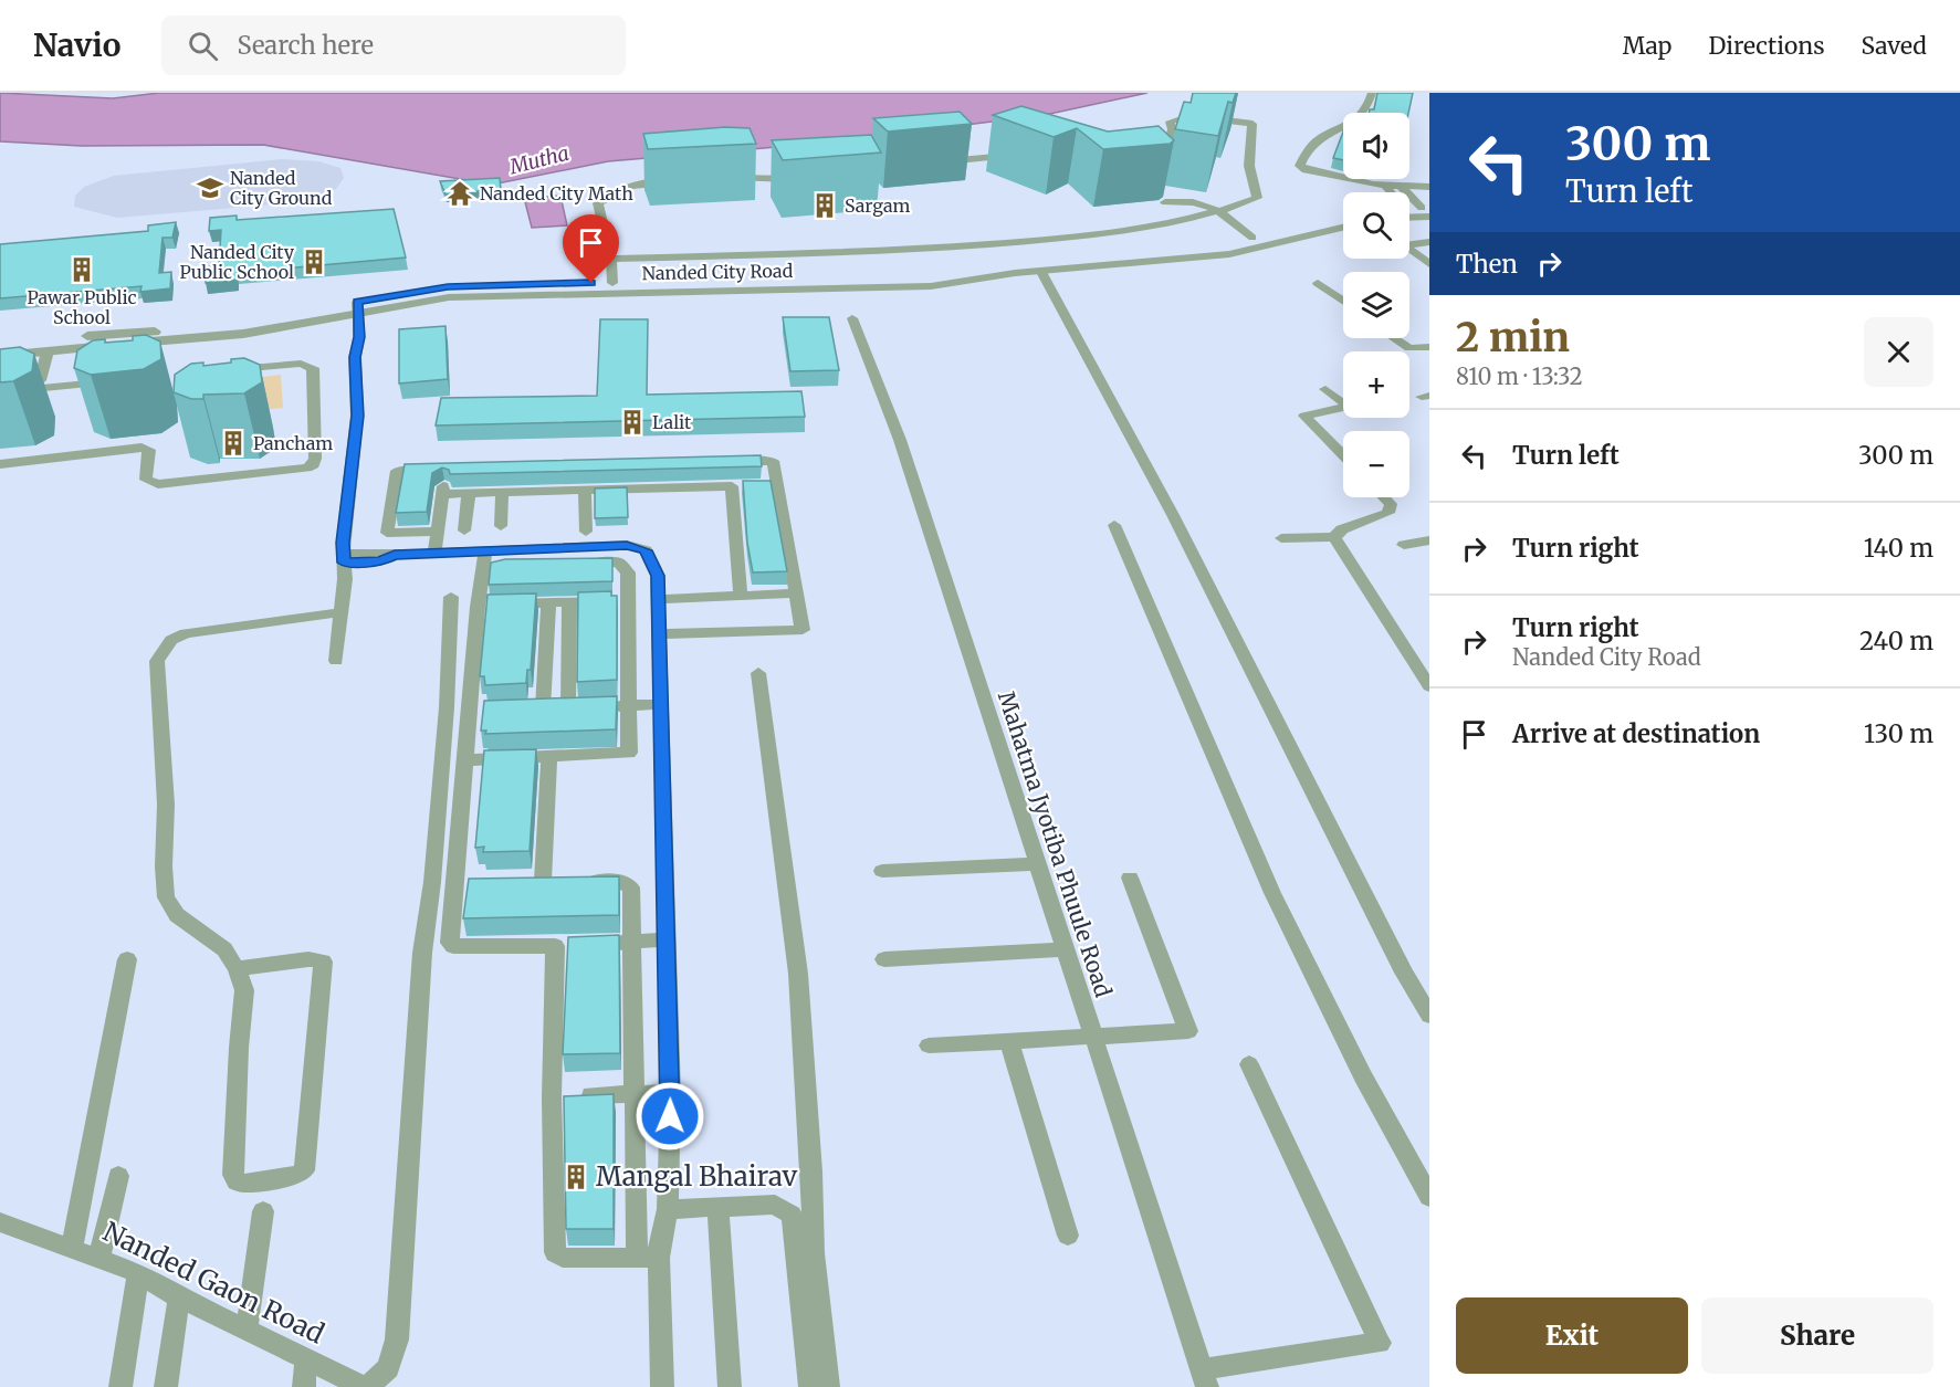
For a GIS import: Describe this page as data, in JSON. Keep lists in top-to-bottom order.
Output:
{
  "streets": {
    "street": ["Nanded City Road", "Mahatma Jyotiba Phuule Road", "Nanded Gaon Road"]
  },
  "water": ["Mutha"],
  "places": {
    "school or university": ["Nanded City Ground"],
    "temple": ["Nanded City Math"],
    "building": [
      "Sargam",
      "Nanded City Public School",
      "Pawar Public School",
      "Lalit",
      "Pancham",
      "Mangal Bhairav"
    ]
  },
  "page": {
    "header": "Navio",
    "search": "Search here",
    "nav": ["Map", "Directions", "Saved"],
    "turn": ["300 m", "Turn left"],
    "map_buttons": ["+", "−"],
    "then": "Then",
    "heading": ["2 min", "810 m · 13:32"],
    "list": [
      {
        "name": "Turn left",
        "value": "300 m"
      },
      {
        "name": "Turn right",
        "value": "140 m"
      },
      {
        "name": "Turn right",
        "note": "Nanded City Road",
        "value": "240 m"
      },
      {
        "name": "Arrive at destination",
        "value": "130 m"
      }
    ],
    "buttons": ["Exit", "Share"]
  }
}
